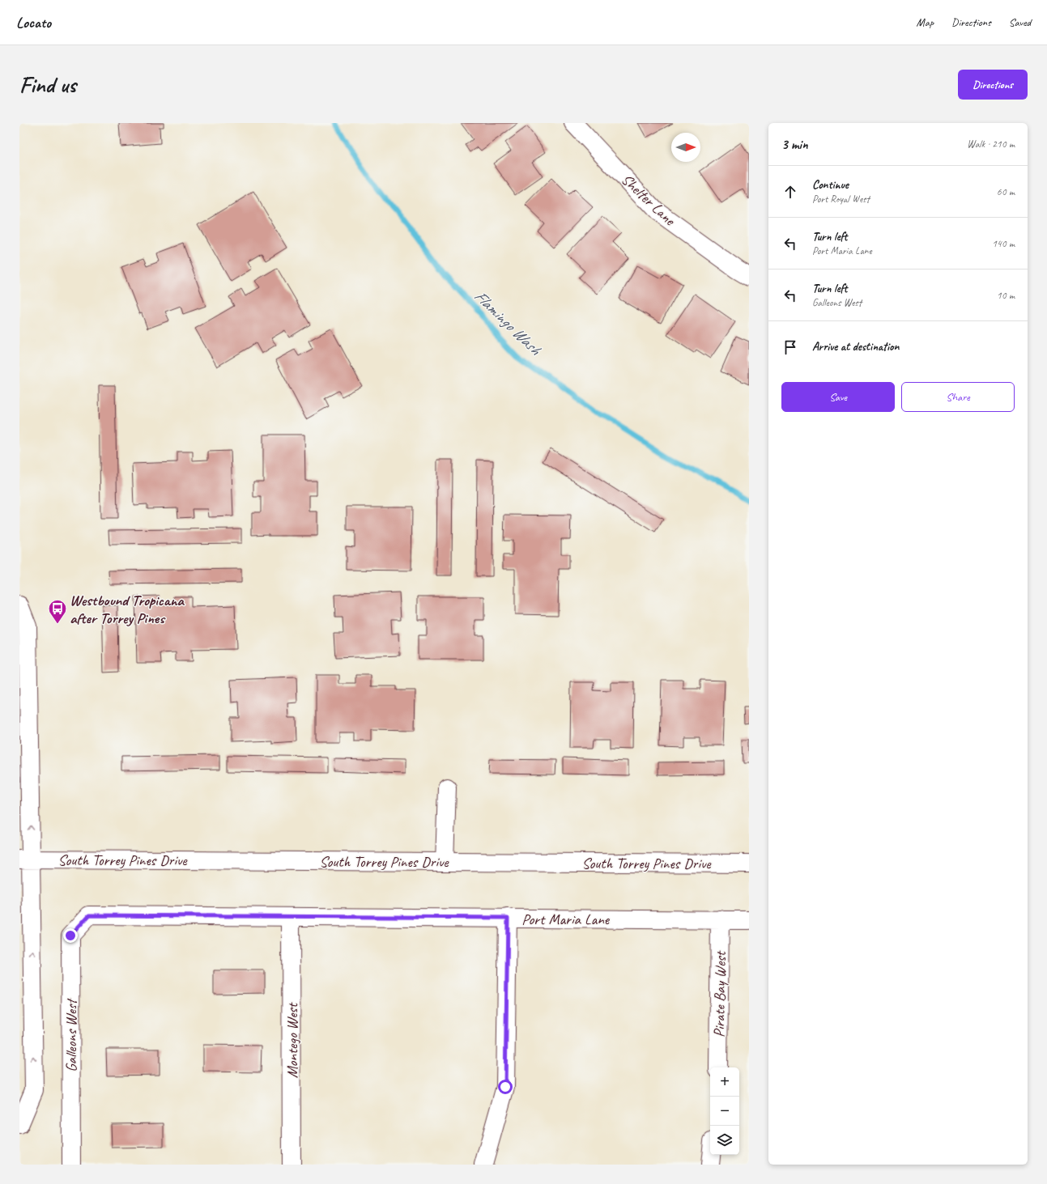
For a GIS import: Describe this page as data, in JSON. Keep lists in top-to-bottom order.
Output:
{
  "streets": {
    "street": [
      "Shelter Lane",
      "South Torrey Pines Drive",
      "Port Maria Lane",
      "Pirate Bay West",
      "Galleons West",
      "Montego West"
    ]
  },
  "crossings": [
    ["Port Maria Lane", "Pirate Bay West"],
    ["Port Maria Lane", "Galleons West"],
    ["Port Maria Lane", "Montego West"]
  ],
  "water": ["Flamingo Wash"],
  "places": {
    "bus stop": ["Westbound Tropicana after Torrey Pines"]
  },
  "north": "right",
  "page": {
    "header": "Locato",
    "nav": ["Map", "Directions", "Saved"],
    "buttons": [
      "Directions",
      ["Save", "Share"]
    ],
    "title": "Find us",
    "heading": ["3 min", "Walk · 210 m"],
    "list": [
      ["Continue", "Port Royal West", "60 m"],
      ["Turn left", "Port Maria Lane", "140 m"],
      ["Turn left", "Galleons West", "10 m"],
      "Arrive at destination"
    ],
    "map_buttons": ["+", "−"]
  }
}
